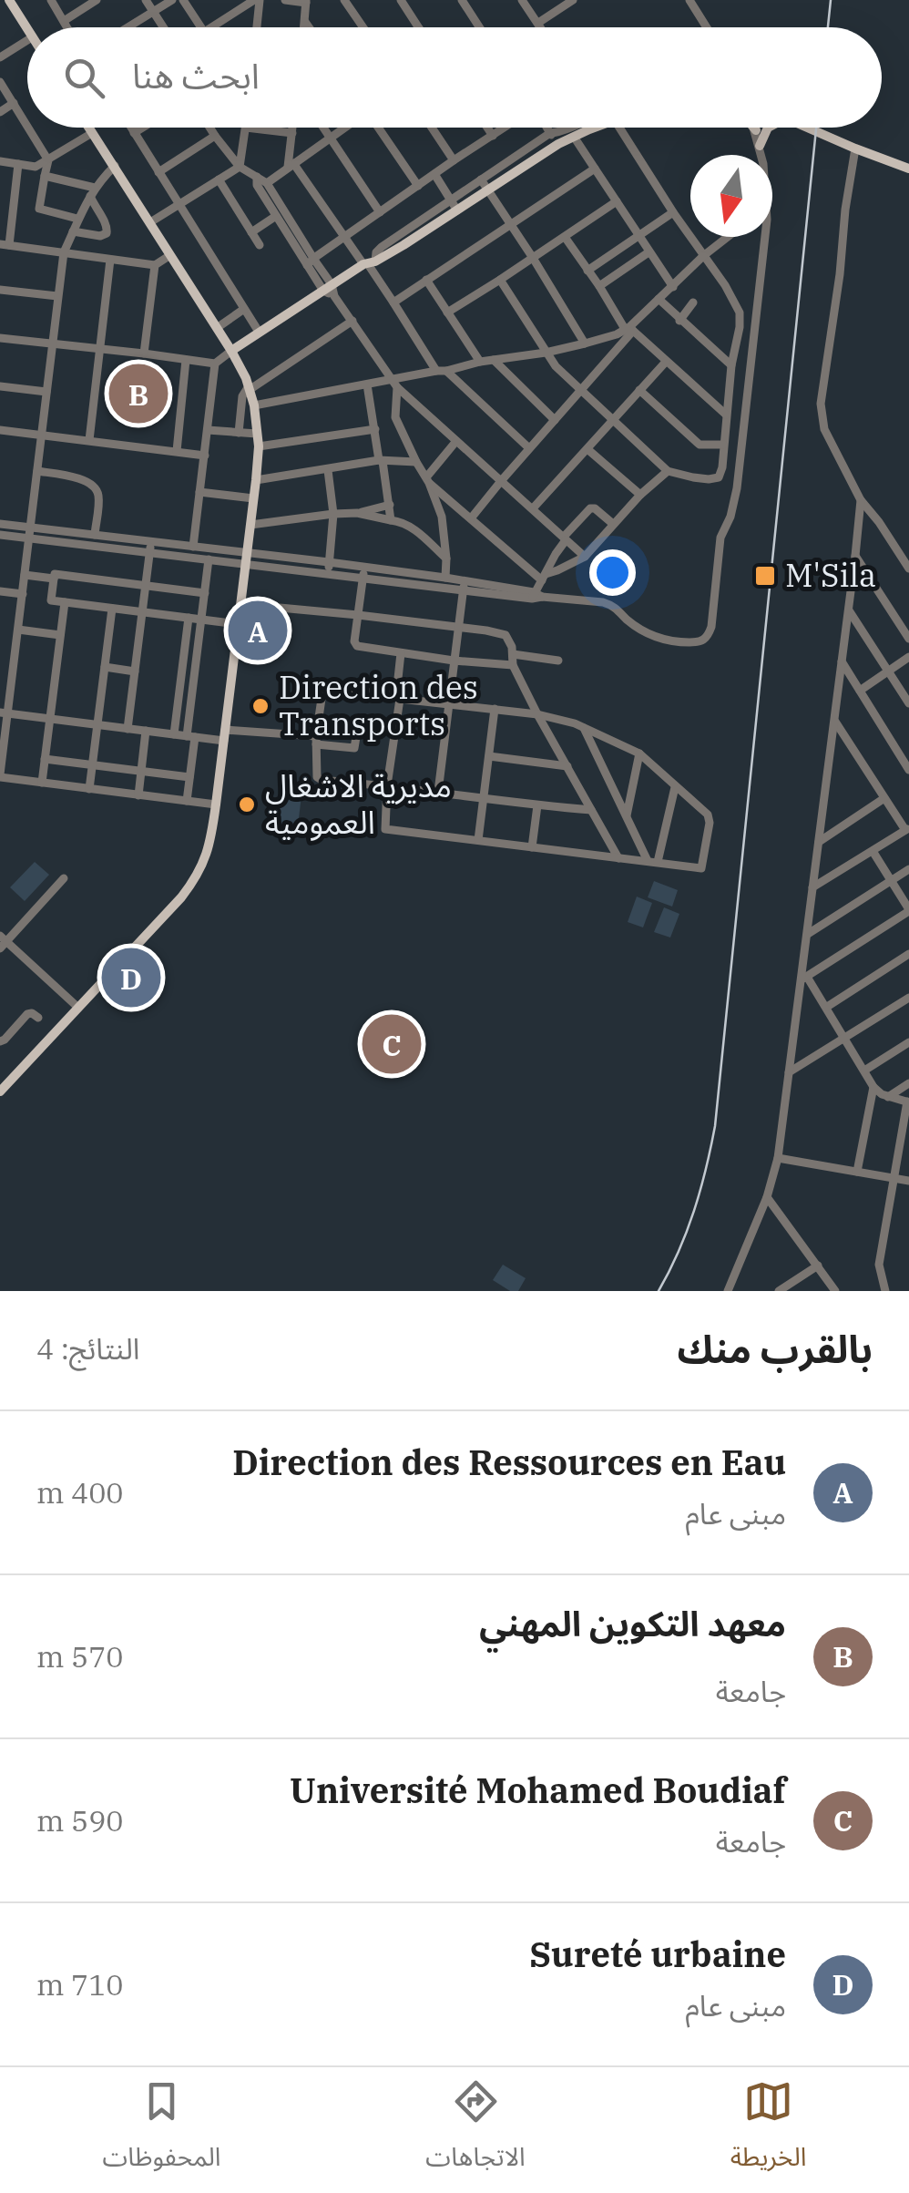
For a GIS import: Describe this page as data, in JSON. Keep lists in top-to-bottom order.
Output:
{
  "places": {
    "transit": ["M'Sila"],
    "other": ["Direction des Transports", "مديرية الاشغال العمومية"]
  },
  "north": "bottom",
  "page": {
    "search": "ابحث هنا",
    "pins": [
      "B",
      "A",
      "D",
      "C"
    ],
    "heading": ["بالقرب منك", "النتائج: 4"],
    "list": [
      {
        "mark": "A",
        "name": "Direction des Ressources en Eau",
        "note": "مبنى عام",
        "value": "400 m"
      },
      {
        "mark": "B",
        "name": "معهد التكوين المهني",
        "note": "جامعة",
        "value": "570 m"
      },
      {
        "mark": "C",
        "name": "Université Mohamed Boudiaf",
        "note": "جامعة",
        "value": "590 m"
      },
      {
        "mark": "D",
        "name": "Sureté urbaine",
        "note": "مبنى عام",
        "value": "710 m"
      }
    ],
    "nav": ["الخريطة", "الاتجاهات", "المحفوظات"]
  }
}
